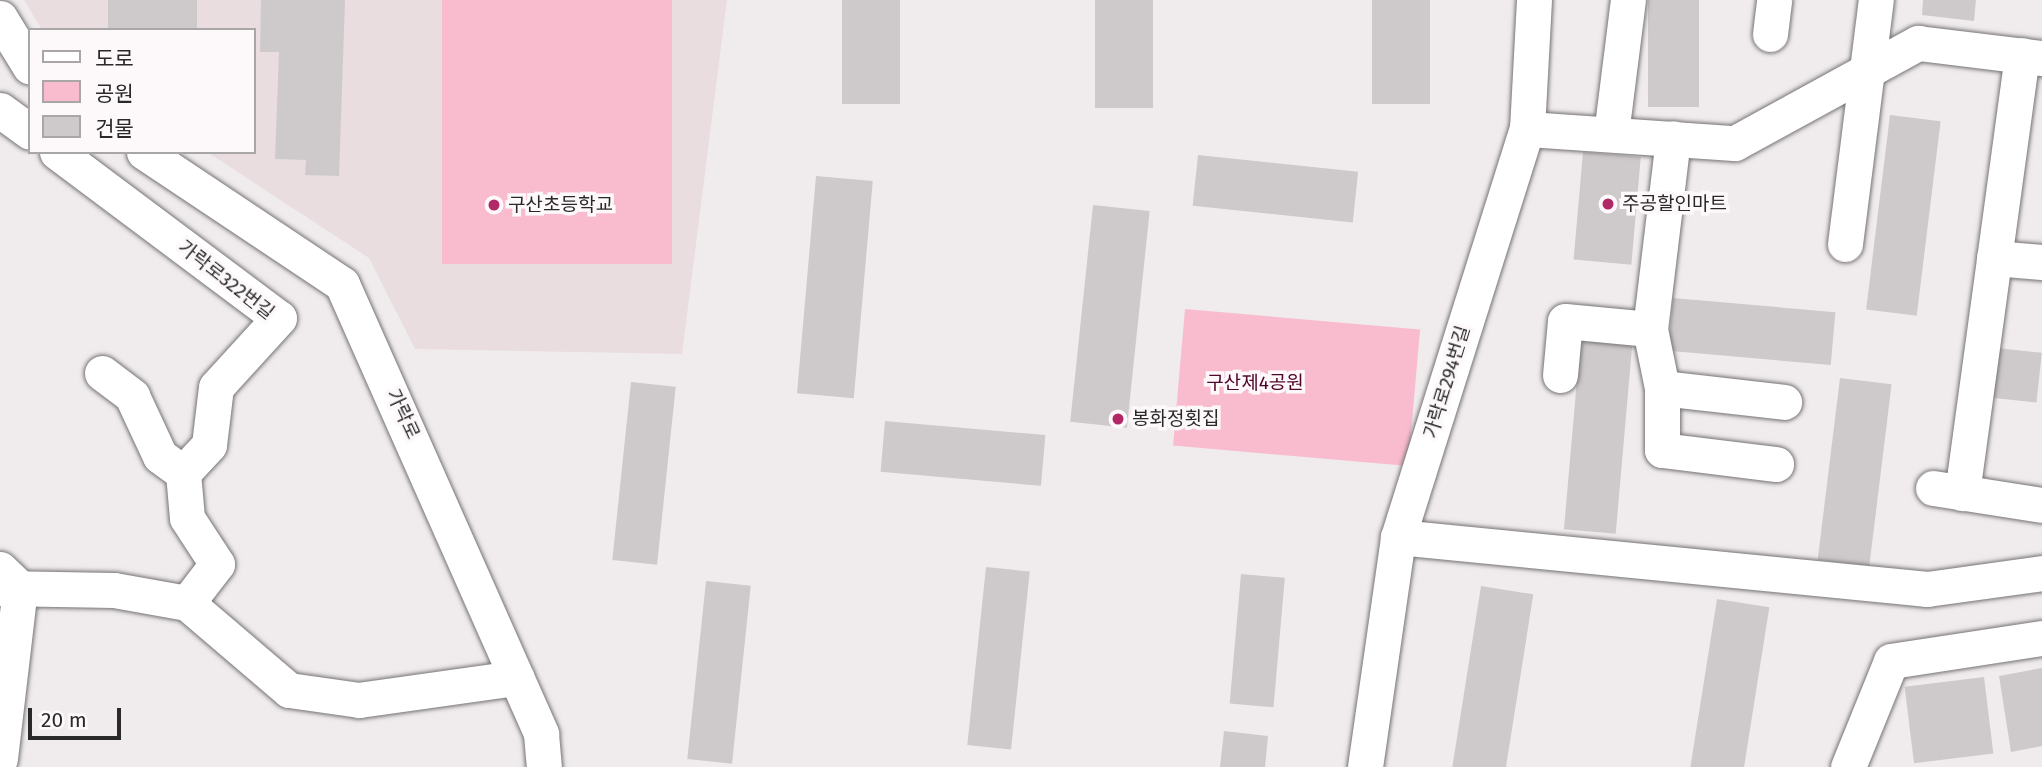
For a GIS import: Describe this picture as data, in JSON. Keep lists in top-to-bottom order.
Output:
{
  "streets": {
    "street": ["가락로322번길", "가락로294번길", "가락로"]
  },
  "parks": ["구산제4공원"],
  "places": ["주공할인마트", "구산초등학교", "봉화정횟집"],
  "legend": ["도로", "공원", "건물"],
  "scale_bar": "20 m"
}
